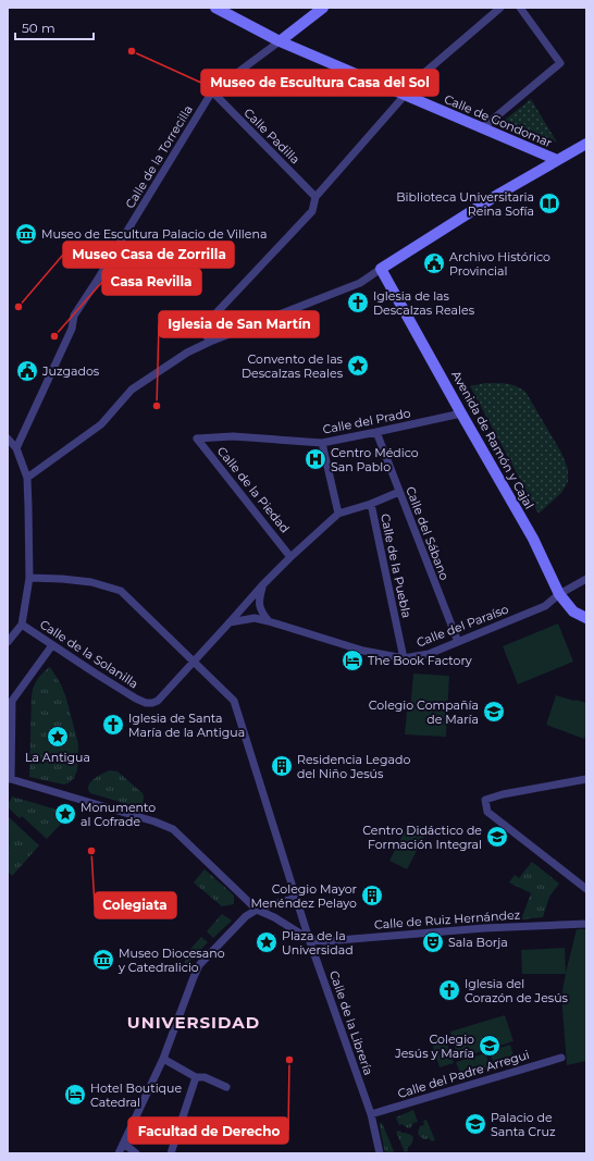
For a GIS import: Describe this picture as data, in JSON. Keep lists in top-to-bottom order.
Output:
{
  "streets": {
    "street": [
      "Calle de Gondomar",
      "Calle Padilla",
      "Calle de la Torrecilla",
      "Calle del Prado",
      "Avenida de Ramón y Cajal",
      "Calle de la Piedad",
      "Calle del Sábano",
      "Calle de la Puebla",
      "Calle del Paraíso",
      "Calle de la Solanilla",
      "Calle de Ruiz Hernández",
      "Calle de la Librería",
      "Calle del Padre Arregui"
    ]
  },
  "crossings": [
    ["Calle de Gondomar", "Calle de la Torrecilla"],
    ["Calle Padilla", "Calle de la Torrecilla"],
    ["Calle del Prado", "Avenida de Ramón y Cajal"],
    ["Calle del Prado", "Calle de la Piedad"],
    ["Calle del Prado", "Calle del Sábano"],
    ["Avenida de Ramón y Cajal", "Calle del Paraíso"],
    ["Calle del Sábano", "Calle del Paraíso"],
    ["Calle de la Puebla", "Calle del Paraíso"],
    ["Calle de Ruiz Hernández", "Calle de la Librería"],
    ["Calle de la Librería", "Calle del Padre Arregui"]
  ],
  "districts": ["UNIVERSIDAD"],
  "places": {
    "other": [
      "Museo de Escultura Casa del Sol",
      "Museo Casa de Zorrilla",
      "Casa Revilla",
      "Iglesia de San Martín",
      "Colegiata",
      "Facultad de Derecho"
    ],
    "library": ["Biblioteca Universitaria Reina Sofía"],
    "museum": ["Museo de Escultura Palacio de Villena", "Museo Diocesano y Catedralicio"],
    "public building": ["Archivo Histórico Provincial", "Juzgados"],
    "church": ["Iglesia de las Descalzas Reales", "Iglesia de Santa María de la Antigua", "Iglesia del Corazón de Jesús"],
    "place": [
      "Convento de las Descalzas Reales",
      "La Antigua",
      "Monumento al Cofrade",
      "Plaza de la Universidad"
    ],
    "hospital": ["Centro Médico San Pablo"],
    "hotel": ["The Book Factory", "Hotel Boutique Catedral"],
    "school or university": [
      "Colegio Compañía de María",
      "Centro Didáctico de Formación Integral",
      "Colegio Jesús y María",
      "Palacio de Santa Cruz"
    ],
    "building": ["Residencia Legado del Niño Jesús", "Colegio Mayor Menéndez Pelayo"],
    "theatre": ["Sala Borja"]
  },
  "scale_bar": "50 m"
}
